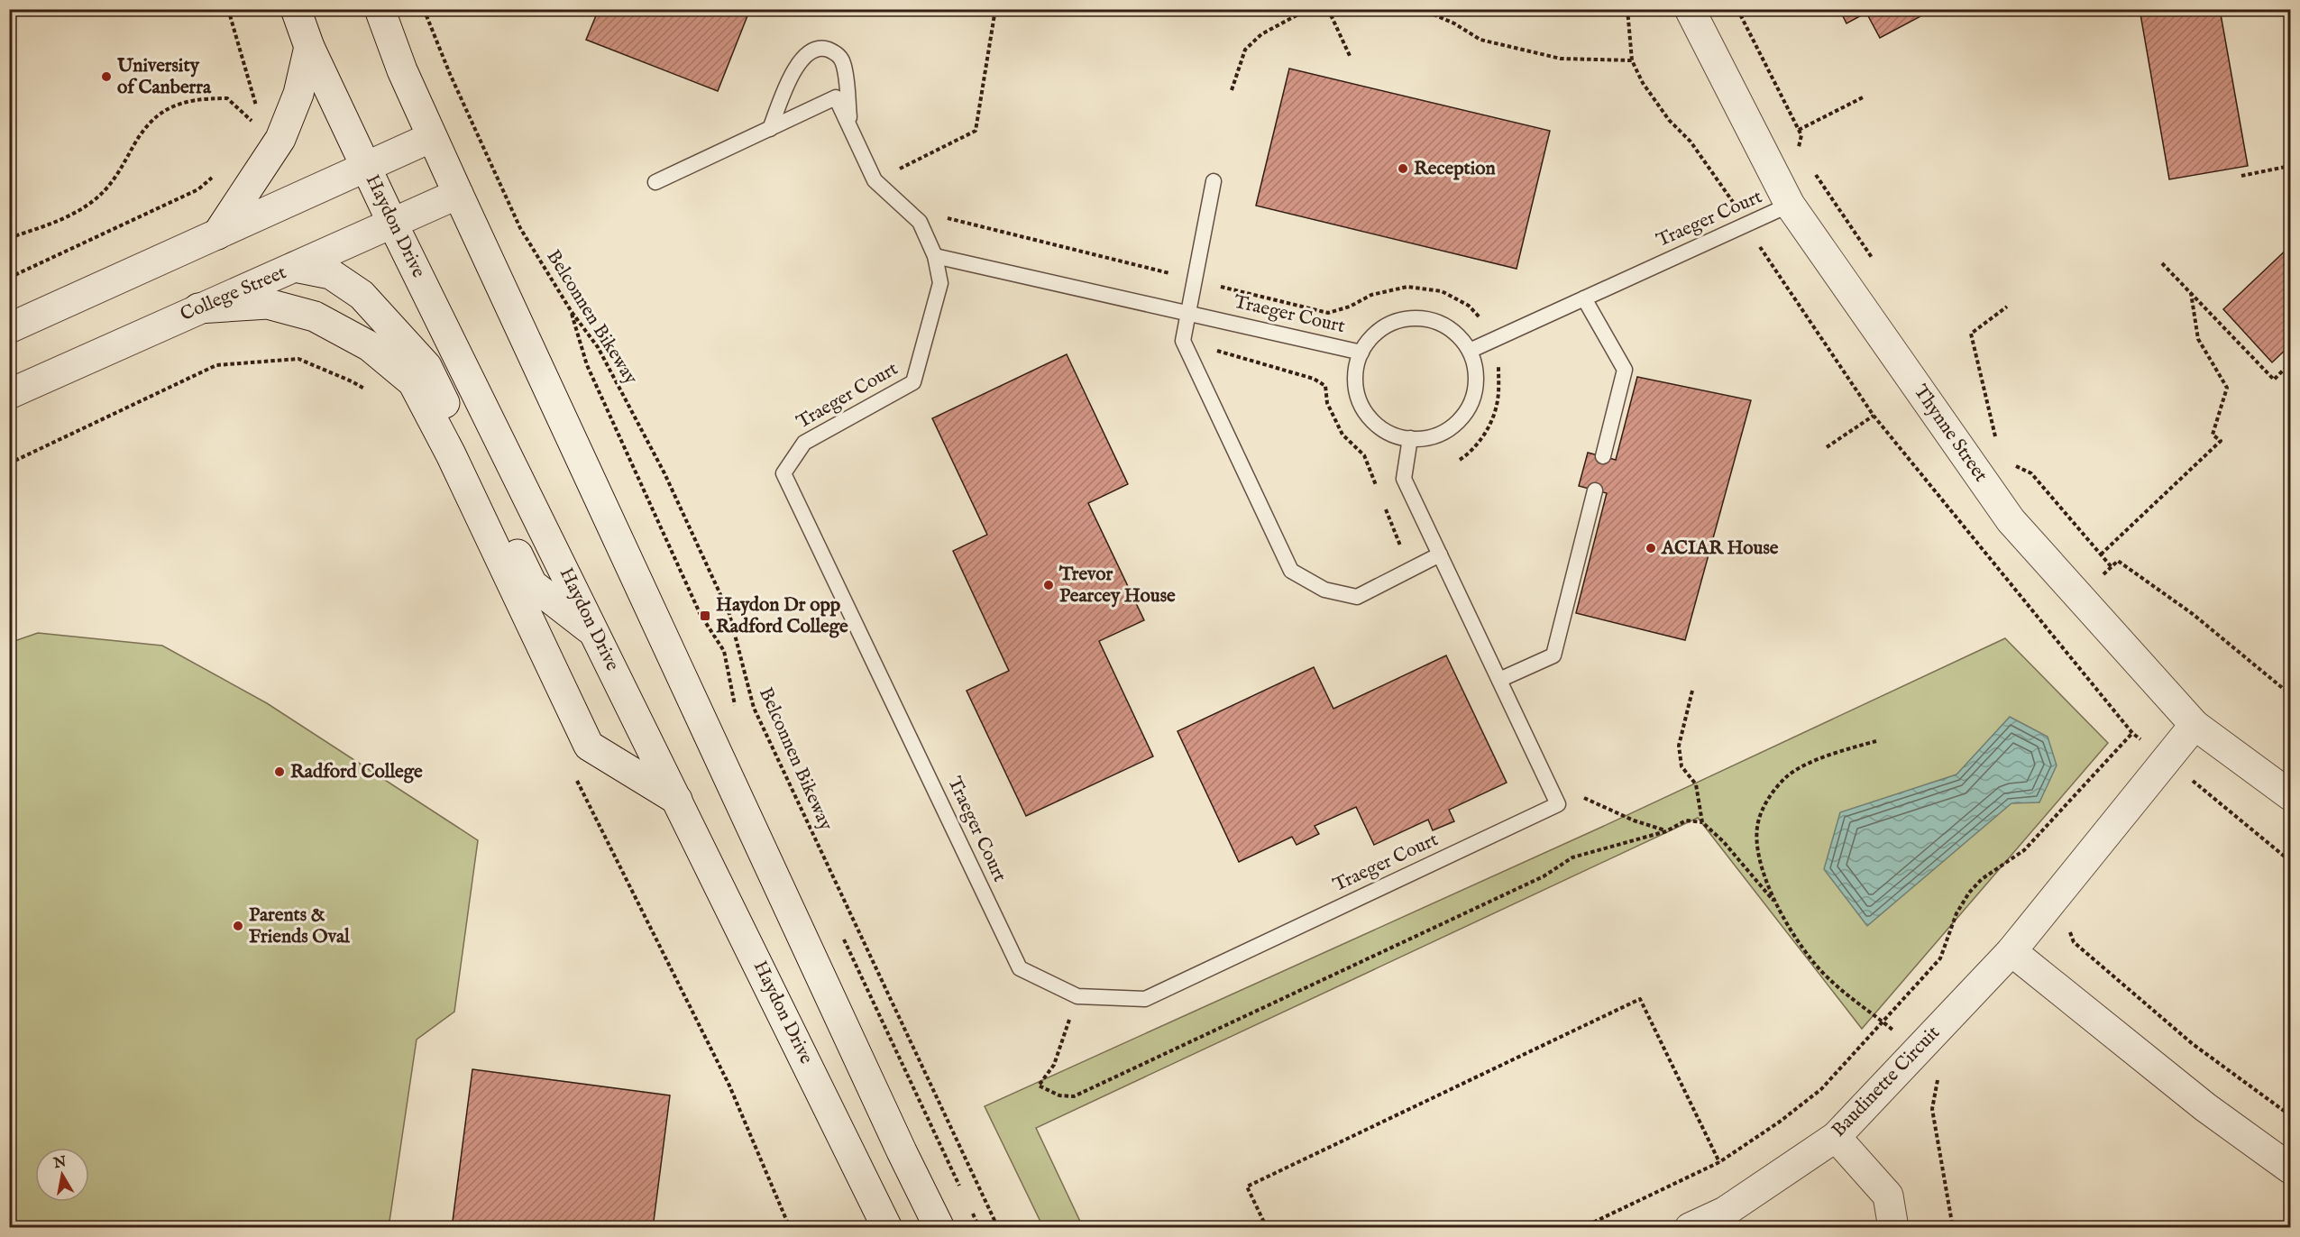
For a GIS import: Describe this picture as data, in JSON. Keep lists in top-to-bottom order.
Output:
{
  "streets": {
    "main road": [
      "Haydon Drive",
      "College Street",
      "Thynne Street",
      "Baudinette Circuit"
    ],
    "lane": ["Traeger Court"],
    "path": ["Belconnen Bikeway"]
  },
  "crossings": [
    ["Traeger Court", "Thynne Street"],
    ["Haydon Drive", "College Street"],
    ["Thynne Street", "Baudinette Circuit"]
  ],
  "places": {
    "other": [
      "University of Canberra",
      "Reception",
      "ACIAR House",
      "Trevor Pearcey House",
      "Radford College",
      "Parents & Friends Oval"
    ],
    "transit": ["Haydon Dr opp Radford College"]
  },
  "north": "top"
}
